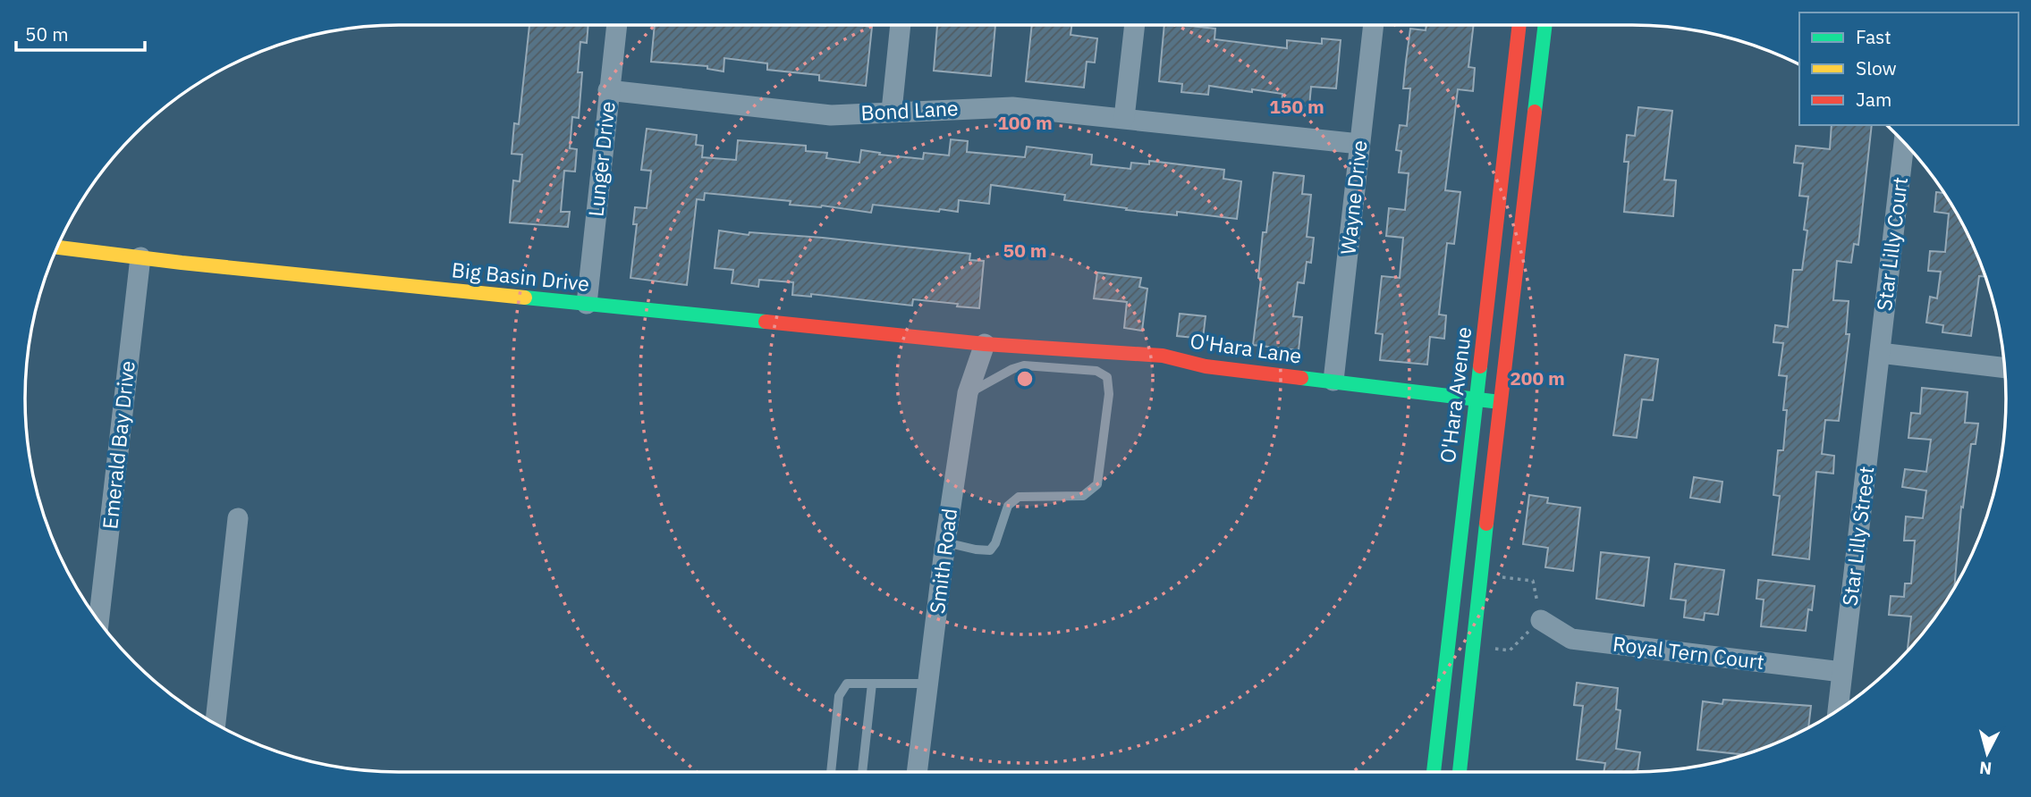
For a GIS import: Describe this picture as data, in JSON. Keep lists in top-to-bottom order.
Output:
{
  "streets": {
    "street": [
      "Bond Lane",
      "Lunger Drive",
      "Wayne Drive",
      "Star Lilly Court",
      "Big Basin Drive",
      "O'Hara Lane",
      "O'Hara Avenue",
      "Emerald Bay Drive",
      "Star Lilly Street",
      "Smith Road",
      "Royal Tern Court"
    ]
  },
  "crossings": [
    ["Bond Lane", "Lunger Drive"],
    ["Bond Lane", "Wayne Drive"],
    ["Lunger Drive", "Big Basin Drive"],
    ["Wayne Drive", "O'Hara Lane"],
    ["Star Lilly Court", "Star Lilly Street"],
    ["Big Basin Drive", "O'Hara Lane"],
    ["Big Basin Drive", "Emerald Bay Drive"],
    ["Big Basin Drive", "Smith Road"],
    ["O'Hara Lane", "O'Hara Avenue"],
    ["O'Hara Lane", "Smith Road"],
    ["Star Lilly Street", "Royal Tern Court"]
  ],
  "legend": ["Fast", "Slow", "Jam"],
  "scale_bar": "50 m",
  "north": "bottom",
  "rings": [
    "150 m",
    "100 m",
    "50 m",
    "200 m"
  ]
}
